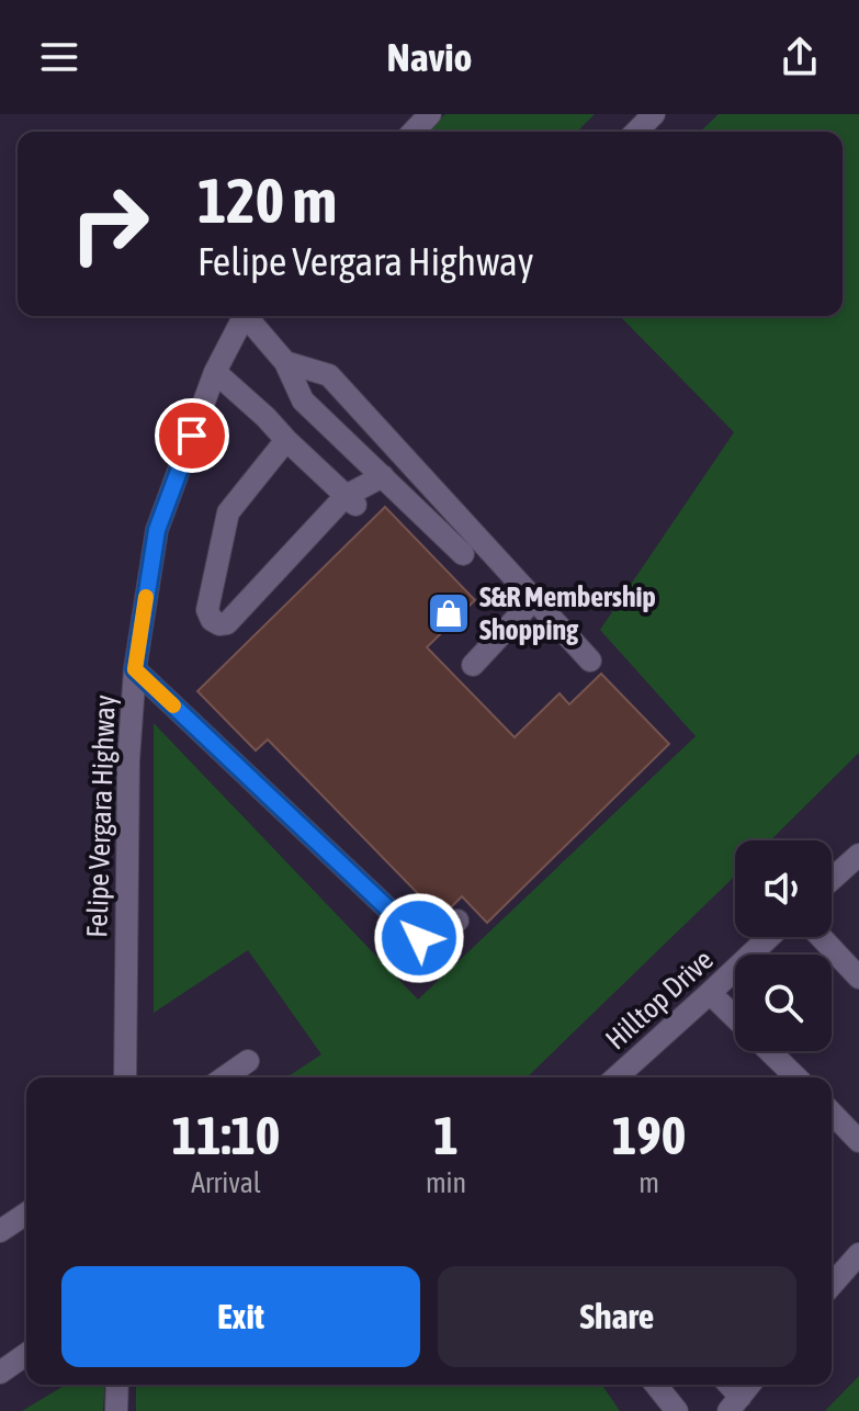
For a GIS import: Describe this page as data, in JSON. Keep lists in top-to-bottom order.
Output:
{
  "streets": {
    "street": ["Felipe Vergara Highway", "Hilltop Drive"]
  },
  "places": {
    "shop": ["S&R Membership Shopping"]
  },
  "page": {
    "header": "Navio",
    "turn": ["120 m", "Felipe Vergara Highway"],
    "eta": [
      "11:10",
      "Arrival",
      "1",
      "min",
      "190",
      "m"
    ],
    "buttons": ["Exit", "Share"]
  }
}
